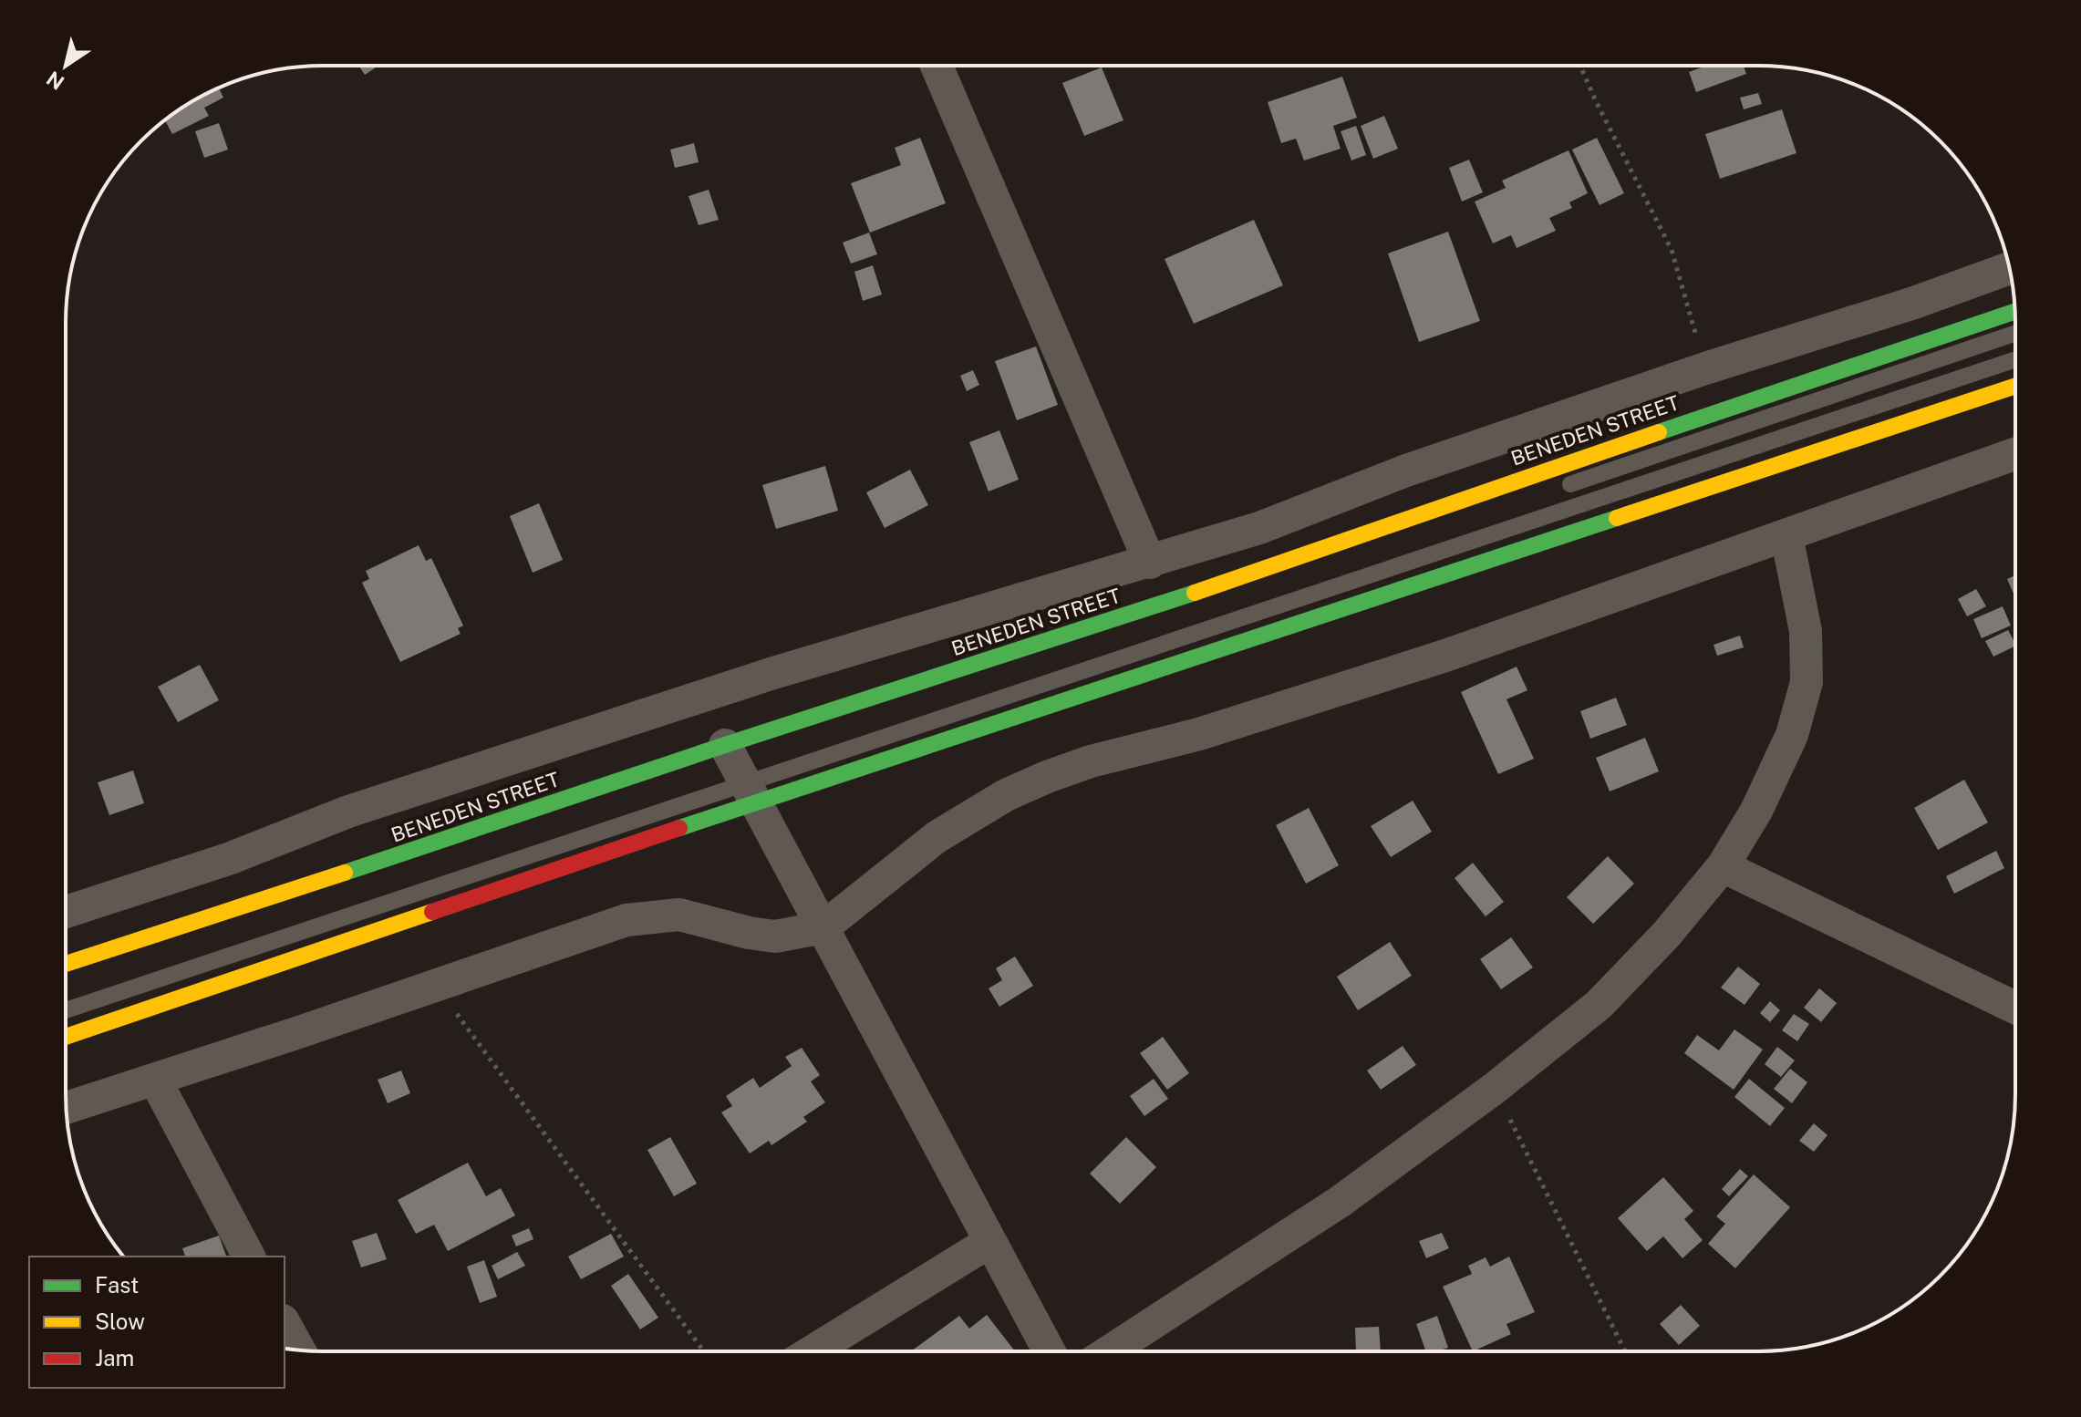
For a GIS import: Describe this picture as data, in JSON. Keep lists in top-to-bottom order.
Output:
{
  "streets": {
    "main road": ["BENEDEN STREET"]
  },
  "legend": ["Fast", "Slow", "Jam"],
  "north": "bottom left"
}
